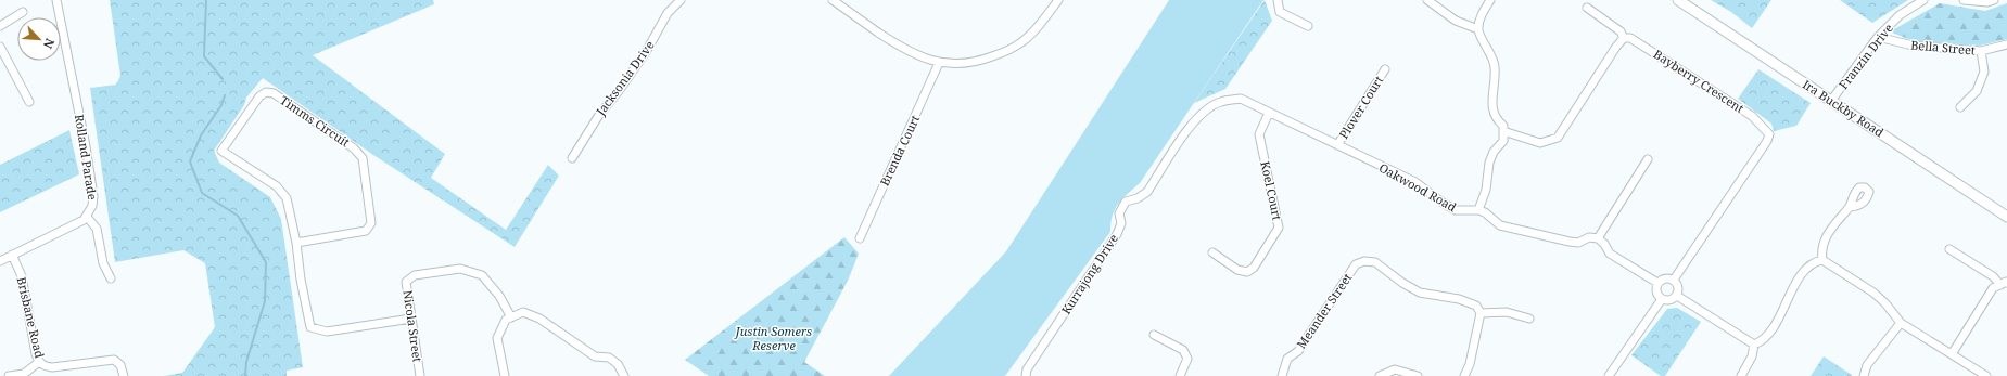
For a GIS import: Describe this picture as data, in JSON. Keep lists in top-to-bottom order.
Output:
{
  "streets": {
    "street": [
      "Bella Street",
      "Franzin Drive",
      "Jacksonia Drive",
      "Bayberry Crescent",
      "Plover Court",
      "Ira Buckby Road",
      "Timms Circuit",
      "Brenda Court",
      "Rolland Parade",
      "Oakwood Road",
      "Koel Court",
      "Kurrajong Drive",
      "Meander Street",
      "Brisbane Road",
      "Nicola Street"
    ]
  },
  "crossings": [
    ["Bella Street", "Franzin Drive"],
    ["Franzin Drive", "Ira Buckby Road"],
    ["Plover Court", "Oakwood Road"],
    ["Timms Circuit", "Nicola Street"],
    ["Rolland Parade", "Brisbane Road"],
    ["Oakwood Road", "Koel Court"],
    ["Oakwood Road", "Kurrajong Drive"]
  ],
  "parks": ["Justin Somers Reserve"],
  "north": "bottom right"
}
